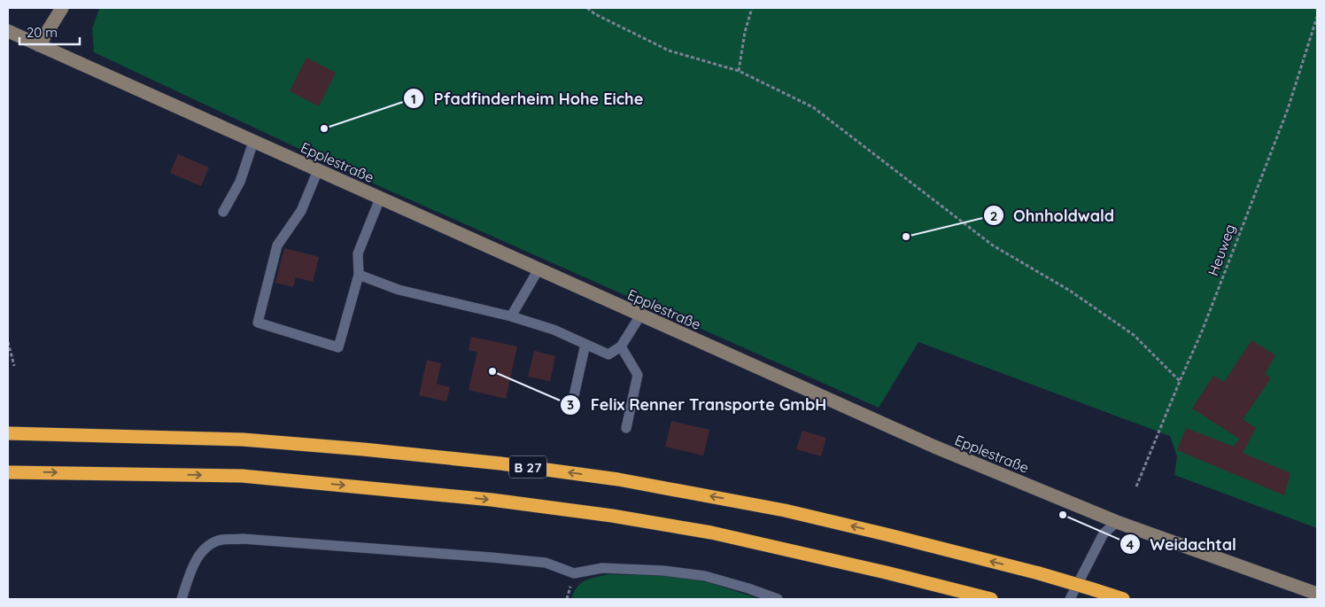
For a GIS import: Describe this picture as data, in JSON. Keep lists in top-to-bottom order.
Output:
{
  "streets": {
    "highway": ["B 27"],
    "main road": ["Epplestraße"],
    "path": ["Heuweg"]
  },
  "places": [
    "Pfadfinderheim Hohe Eiche",
    "Ohnholdwald",
    "Felix Renner Transporte GmbH",
    "Weidachtal"
  ],
  "scale_bar": "20 m"
}
